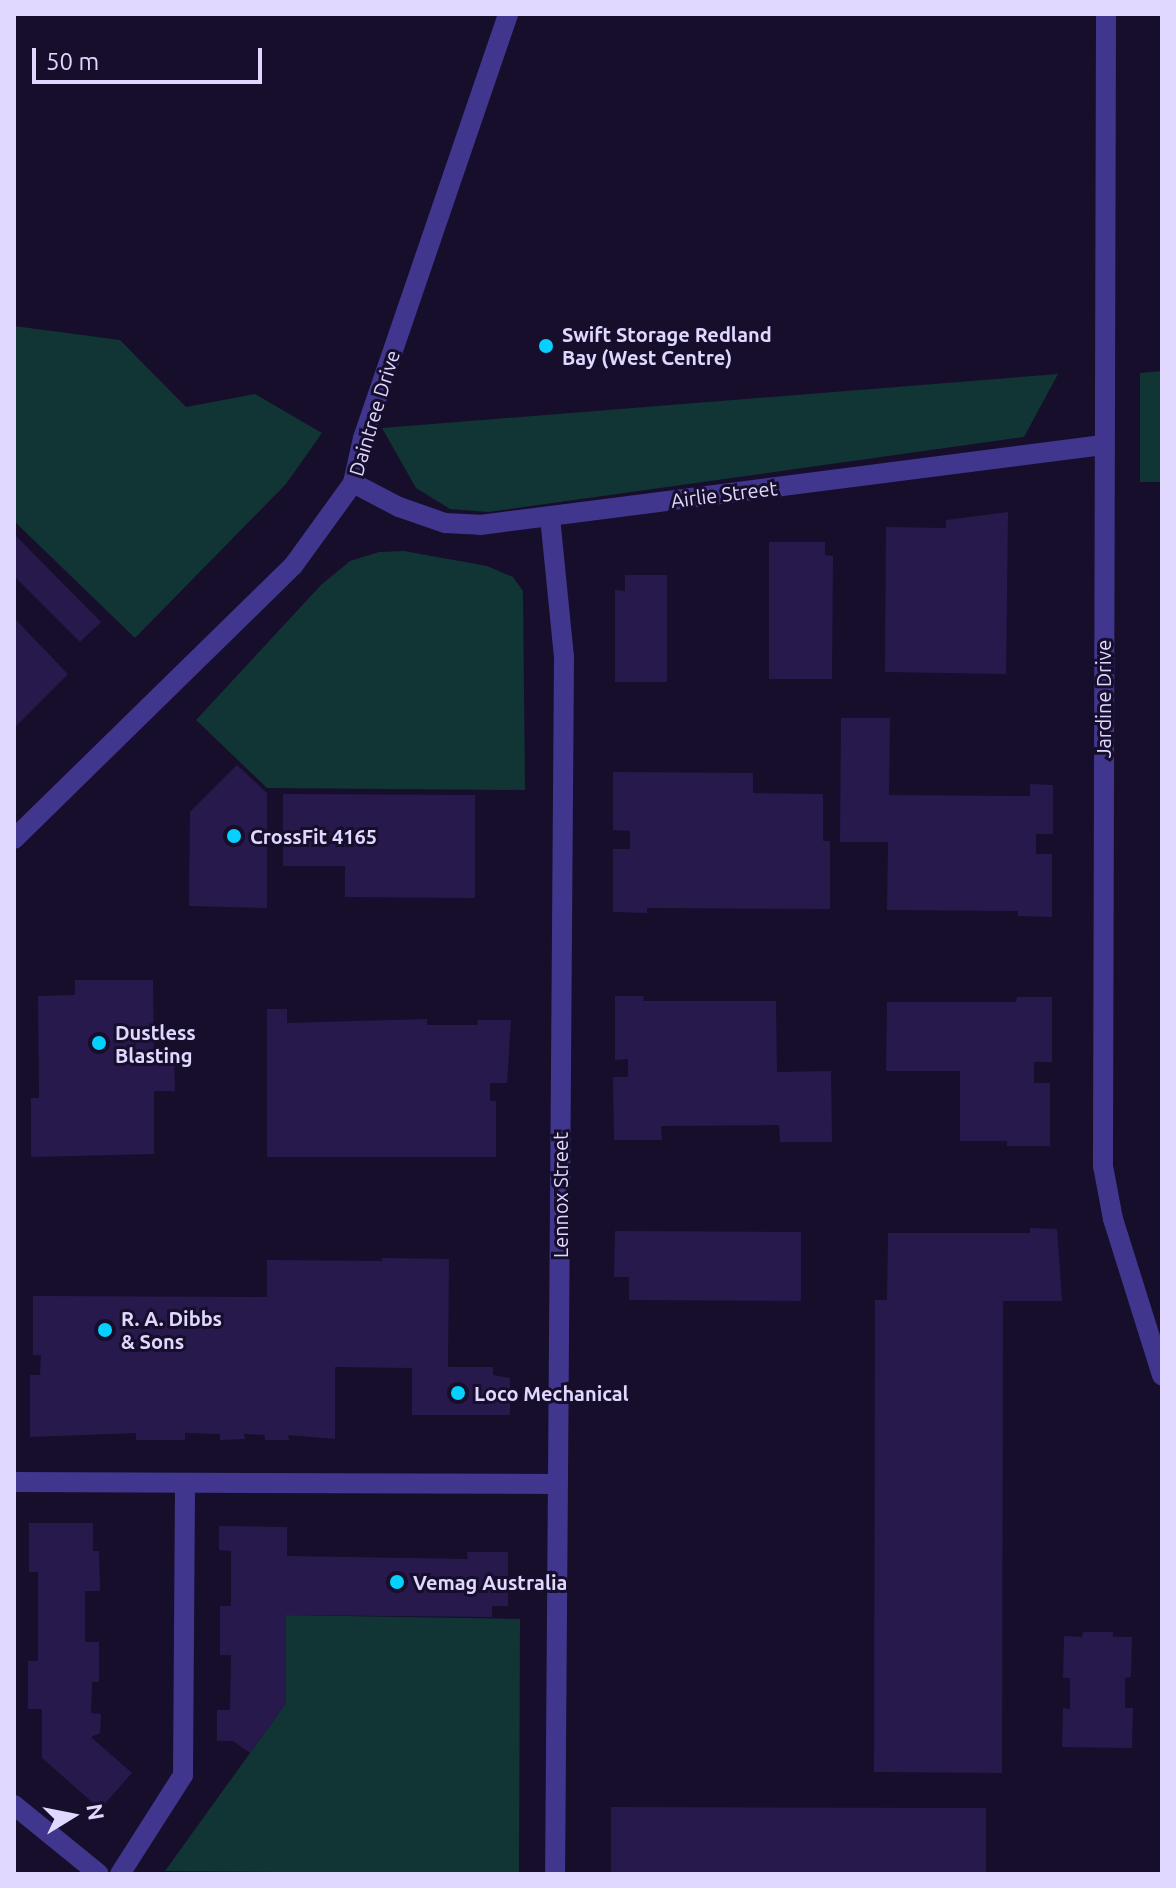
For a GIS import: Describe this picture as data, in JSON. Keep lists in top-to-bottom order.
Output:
{
  "streets": {
    "street": [
      "Daintree Drive",
      "Airlie Street",
      "Jardine Drive",
      "Lennox Street"
    ]
  },
  "crossings": [
    ["Daintree Drive", "Airlie Street"],
    ["Airlie Street", "Jardine Drive"],
    ["Airlie Street", "Lennox Street"]
  ],
  "places": [
    "Swift Storage Redland Bay (West Centre)",
    "CrossFit 4165",
    "Dustless Blasting",
    "R. A. Dibbs & Sons",
    "Loco Mechanical",
    "Vemag Australia"
  ],
  "scale_bar": "50 m",
  "north": "right"
}
